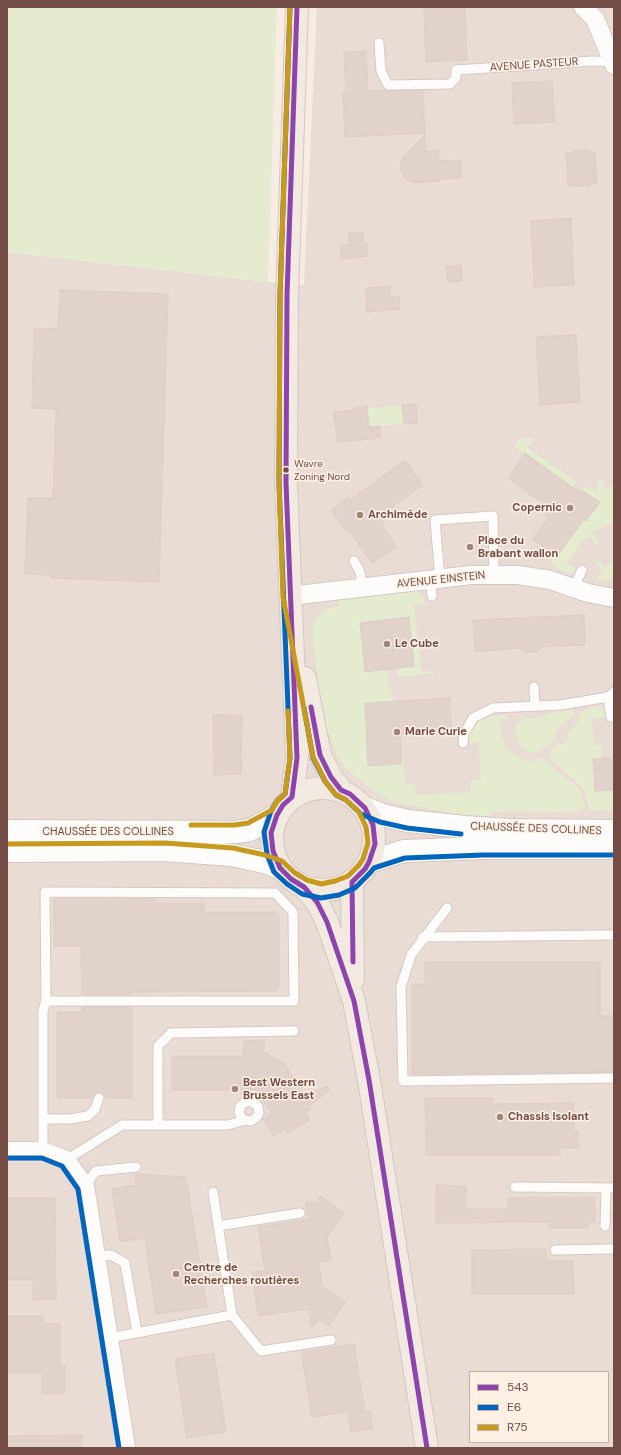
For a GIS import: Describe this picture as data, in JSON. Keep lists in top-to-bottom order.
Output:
{
  "streets": {
    "main road": ["CHAUSSÉE DES COLLINES"],
    "street": ["AVENUE PASTEUR", "AVENUE EINSTEIN"]
  },
  "places": [
    "Wavre Zoning Nord",
    "Copernic",
    "Archimède",
    "Place du Brabant wallon",
    "Le Cube",
    "Marie Curie",
    "Best Western Brussels East",
    "Chassis Isolant",
    "Centre de Recherches routières"
  ],
  "lines": ["transit line 543", "transit line E6", "transit line R75"],
  "legend": ["543", "E6", "R75"]
}
